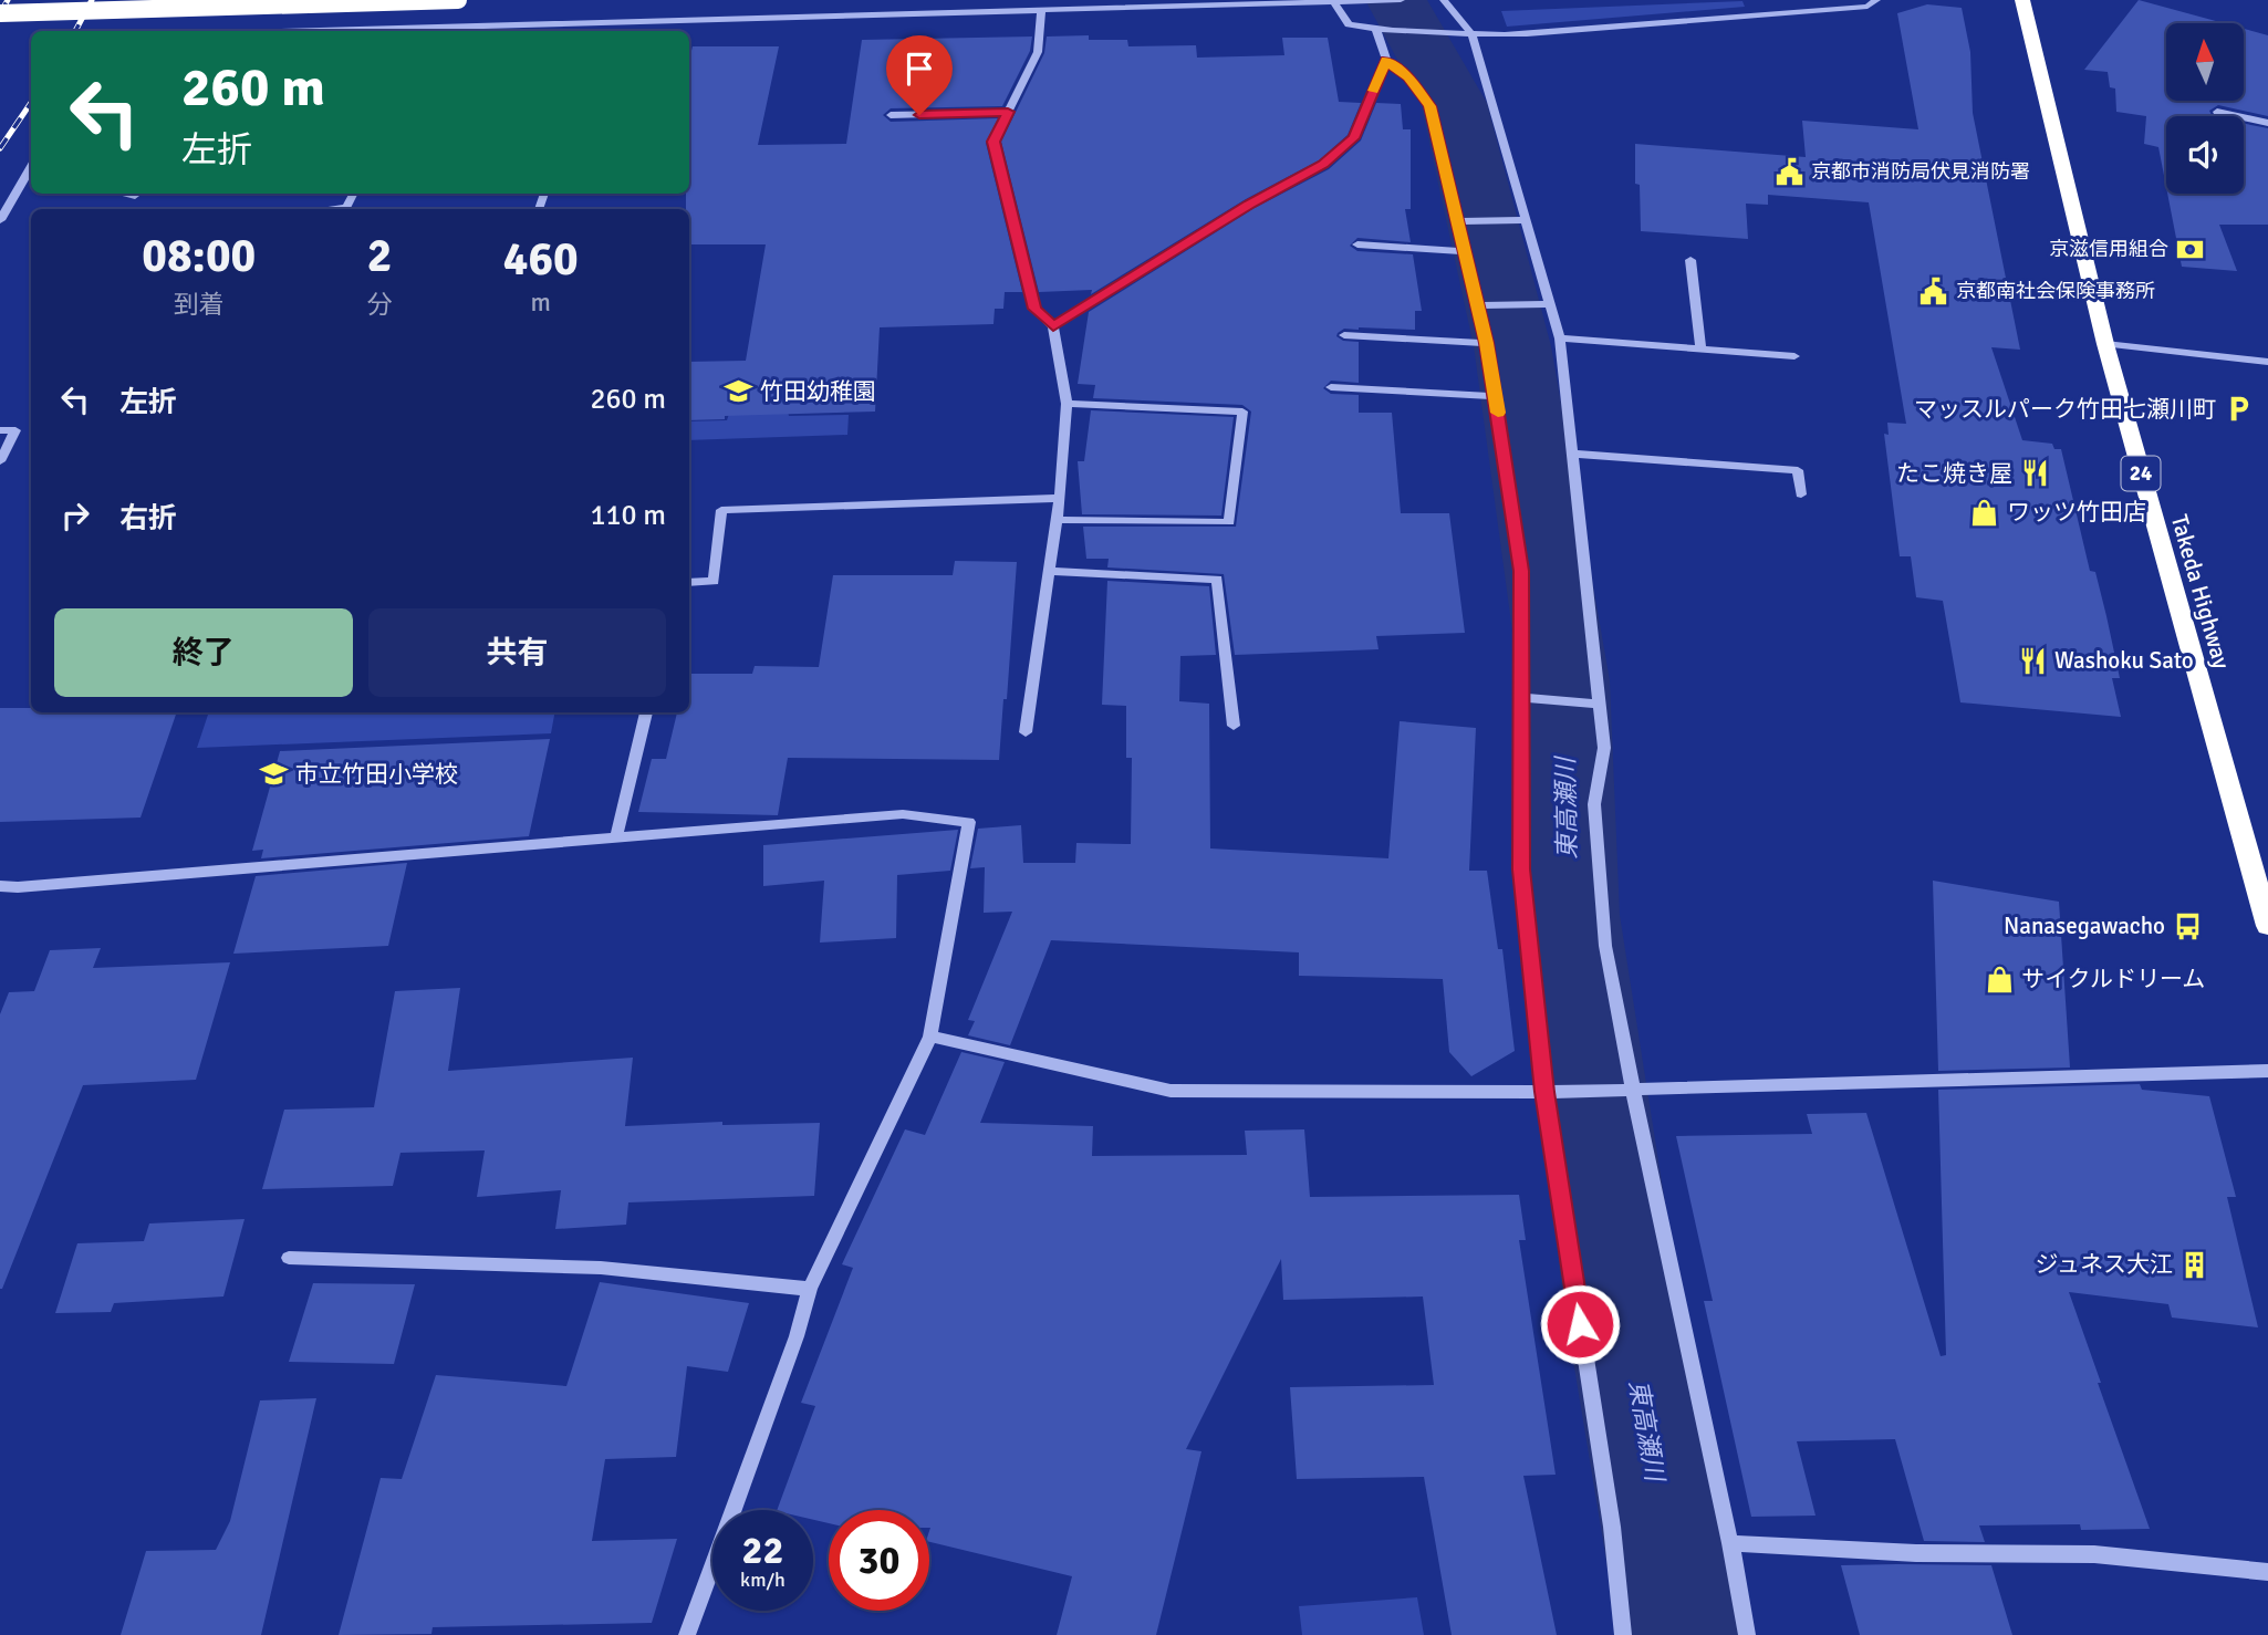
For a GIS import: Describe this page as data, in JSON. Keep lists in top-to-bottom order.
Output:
{
  "streets": {
    "highway": ["24", "Takeda Highway"]
  },
  "water": ["東高瀬川"],
  "places": {
    "public building": ["京都市消防局伏見消防署", "京都南社会保険事務所"],
    "bank": ["京滋信用組合"],
    "school or university": ["竹田幼稚園", "市立竹田小学校"],
    "parking": ["マッスルパーク竹田七瀬川町"],
    "restaurant": ["たこ焼き屋", "Washoku Sato"],
    "shop": ["ワッツ竹田店", "サイクルドリーム"],
    "bus stop": ["Nanasegawacho"],
    "building": ["ジュネス大江"]
  },
  "north": "top",
  "page": {
    "turn": ["260 m", "左折"],
    "eta": [
      "08:00",
      "到着",
      "2",
      "分",
      "460",
      "m"
    ],
    "list": [
      {
        "name": "左折",
        "value": "260 m"
      },
      {
        "name": "右折",
        "value": "110 m"
      }
    ],
    "buttons": ["終了", "共有"],
    "speed": "22 km/h",
    "limit": "30"
  }
}
